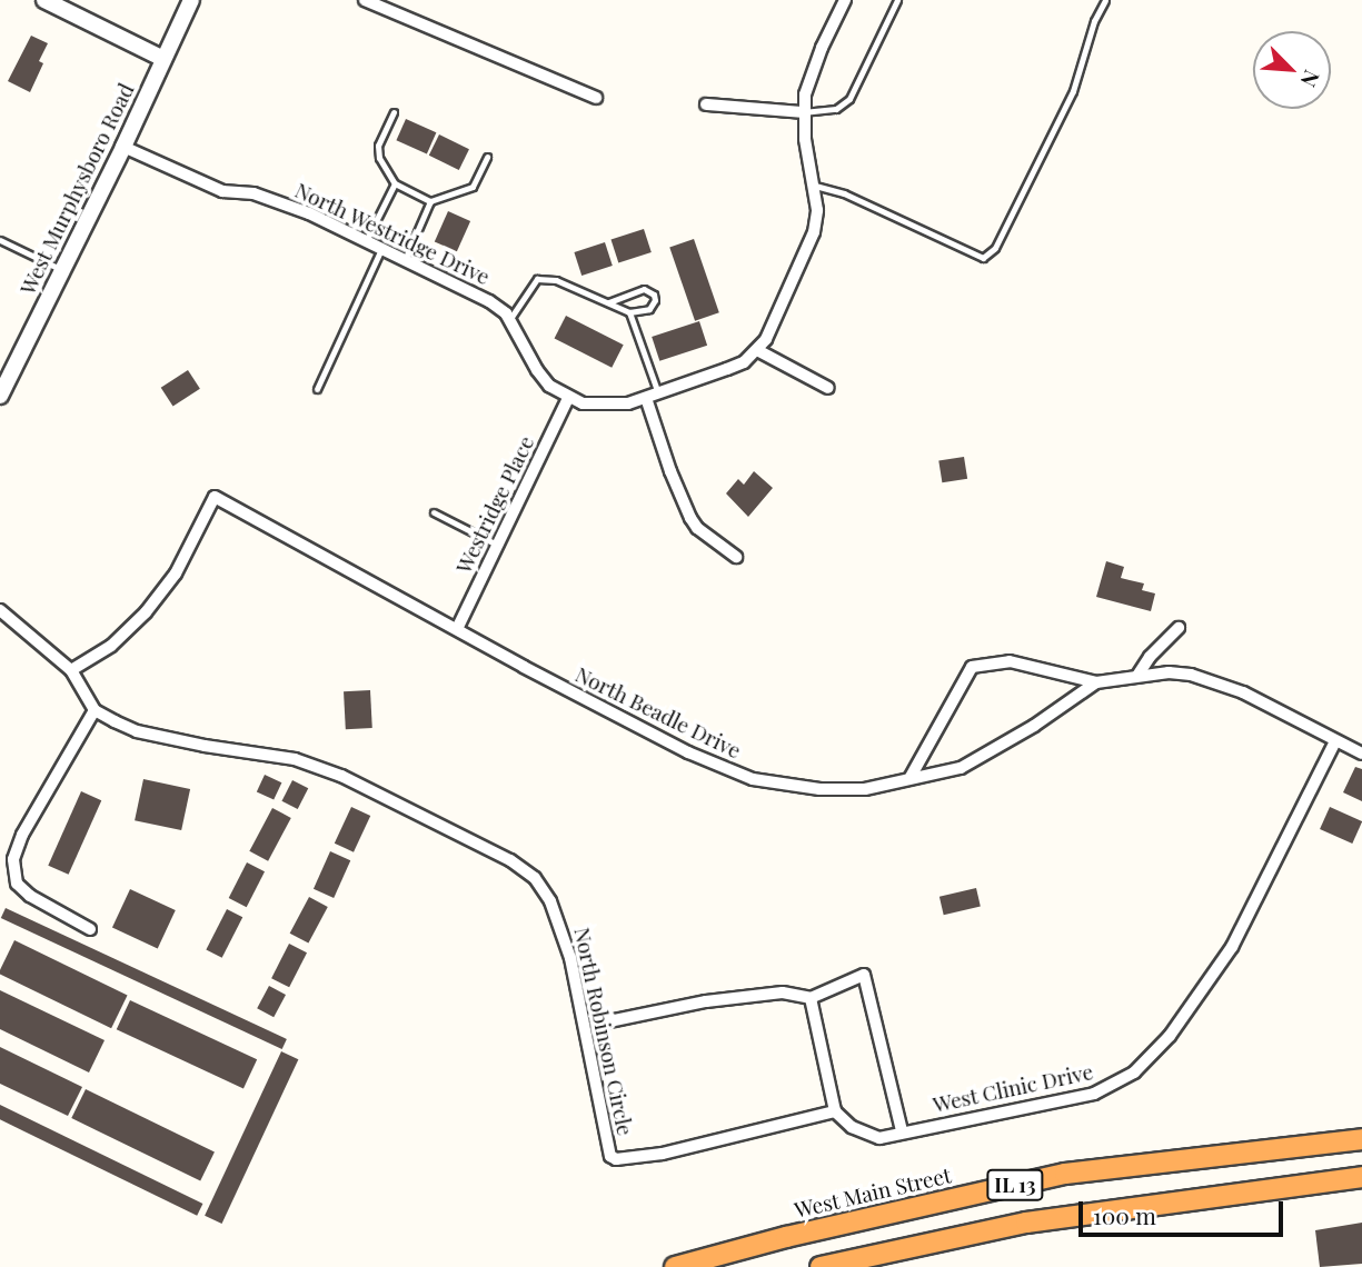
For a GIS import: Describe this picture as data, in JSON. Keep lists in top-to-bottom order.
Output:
{
  "streets": {
    "highway": ["IL 13", "West Main Street"],
    "street": [
      "West Murphysboro Road",
      "North Westridge Drive",
      "Westridge Place",
      "North Beadle Drive",
      "North Robinson Circle",
      "West Clinic Drive"
    ]
  },
  "crossings": [
    ["West Murphysboro Road", "North Westridge Drive"],
    ["North Westridge Drive", "Westridge Place"],
    ["Westridge Place", "North Beadle Drive"],
    ["North Beadle Drive", "West Clinic Drive"],
    ["North Robinson Circle", "West Clinic Drive"]
  ],
  "scale_bar": "100 m",
  "north": "bottom right"
}
